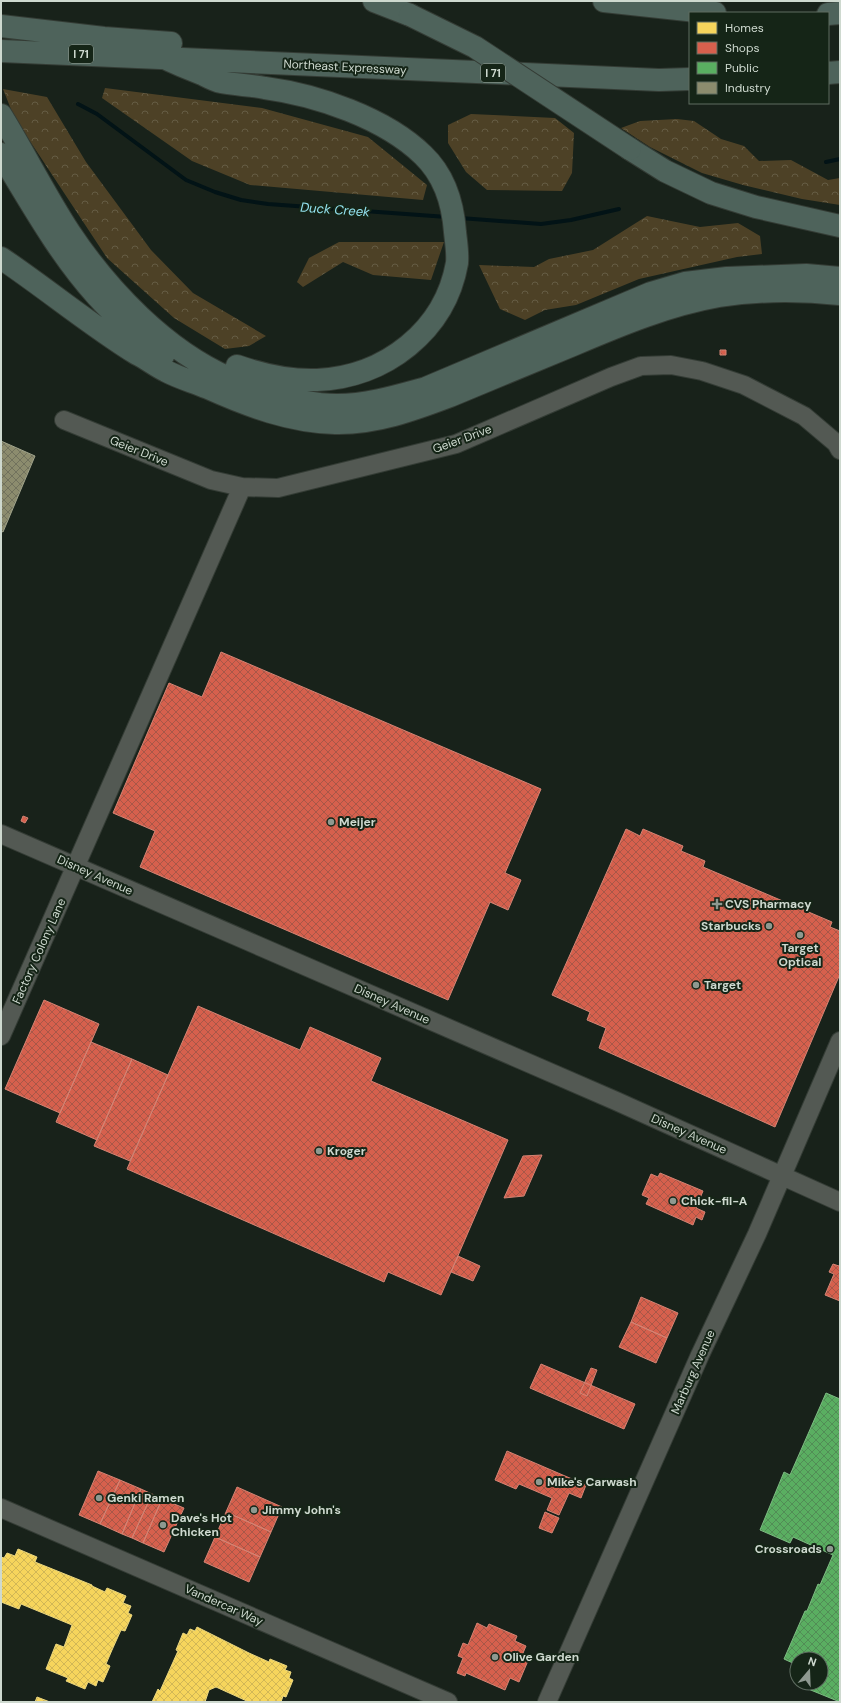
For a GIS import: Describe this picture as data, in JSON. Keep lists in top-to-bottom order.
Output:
{
  "streets": {
    "highway": ["I 71", "Northeast Expressway"],
    "street": [
      "Geier Drive",
      "Disney Avenue",
      "Factory Colony Lane",
      "Marburg Avenue",
      "Vandercar Way"
    ]
  },
  "crossings": [
    ["Geier Drive", "Factory Colony Lane"],
    ["Disney Avenue", "Factory Colony Lane"],
    ["Disney Avenue", "Marburg Avenue"]
  ],
  "water": ["Duck Creek"],
  "places": {
    "other": [
      "Meijer",
      "Starbucks",
      "Target Optical",
      "Target",
      "Kroger",
      "Chick-fil-A",
      "Mike's Carwash",
      "Genki Ramen",
      "Jimmy John's",
      "Dave's Hot Chicken",
      "Crossroads",
      "Olive Garden"
    ],
    "health": ["CVS Pharmacy"]
  },
  "legend": [
    "Homes",
    "Shops",
    "Public",
    "Industry"
  ],
  "north": "top"
}
